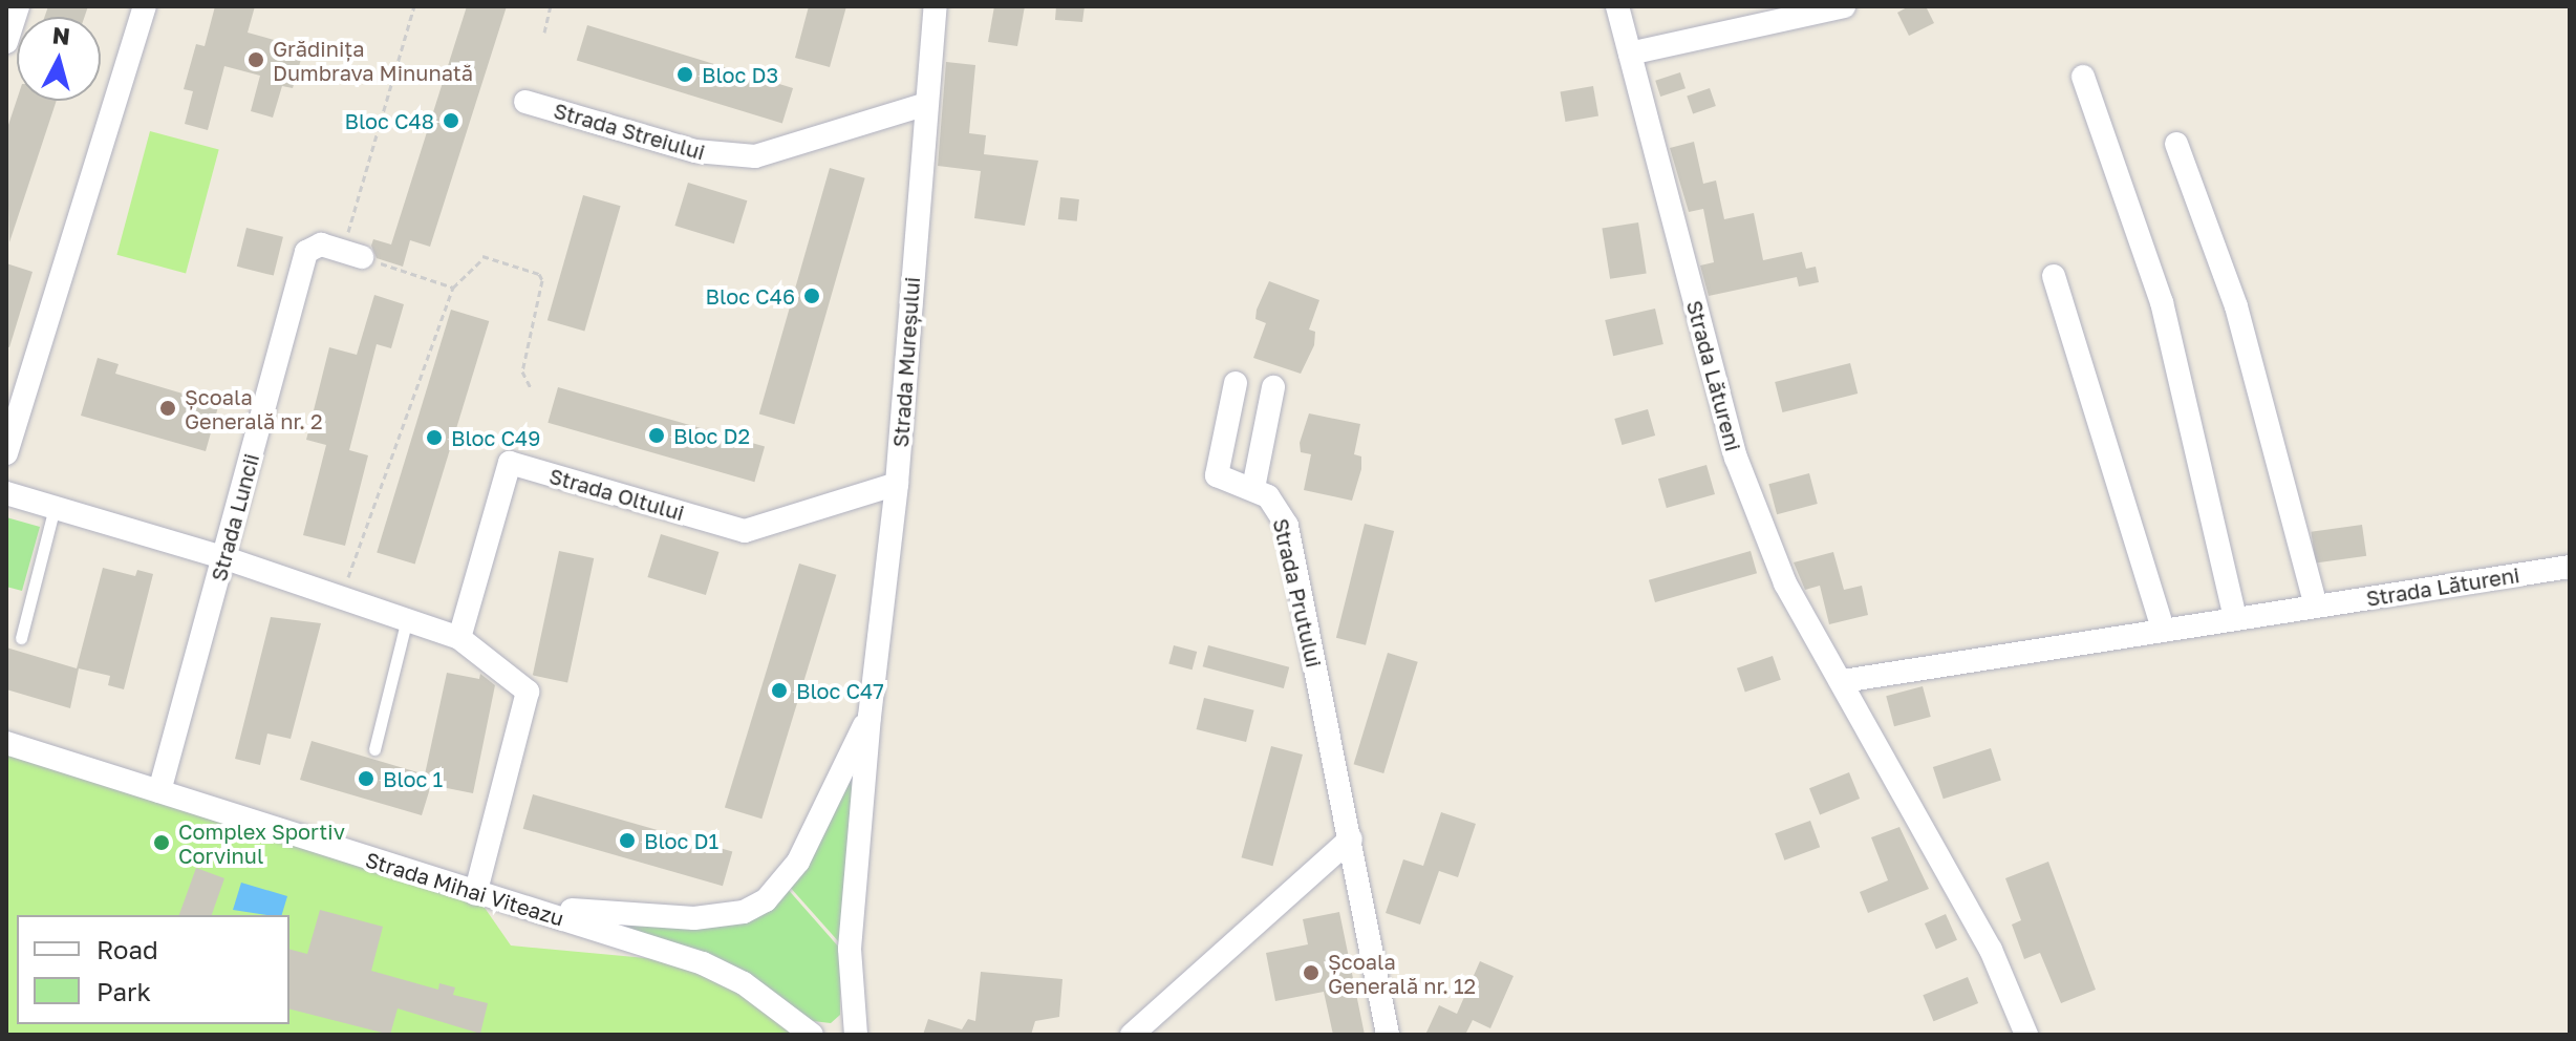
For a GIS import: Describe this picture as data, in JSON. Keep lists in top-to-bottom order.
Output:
{
  "streets": {
    "street": [
      "Strada Streiului",
      "Strada Mureșului",
      "Strada Lătureni",
      "Strada Oltului",
      "Strada Luncii",
      "Strada Prutului",
      "Strada Mihai Viteazu"
    ]
  },
  "crossings": [
    ["Strada Streiului", "Strada Mureșului"],
    ["Strada Mureșului", "Strada Oltului"],
    ["Strada Mureșului", "Strada Mihai Viteazu"],
    ["Strada Luncii", "Strada Mihai Viteazu"]
  ],
  "places": [
    "Grădinița Dumbrava Minunată",
    "Bloc D3",
    "Bloc C48",
    "Bloc C46",
    "Școala Generală nr. 2",
    "Bloc D2",
    "Bloc C49",
    "Bloc C47",
    "Bloc 1",
    "Bloc D1",
    "Complex Sportiv Corvinul",
    "Școala Generală nr. 12"
  ],
  "legend": ["Road", "Park"],
  "north": "top"
}
